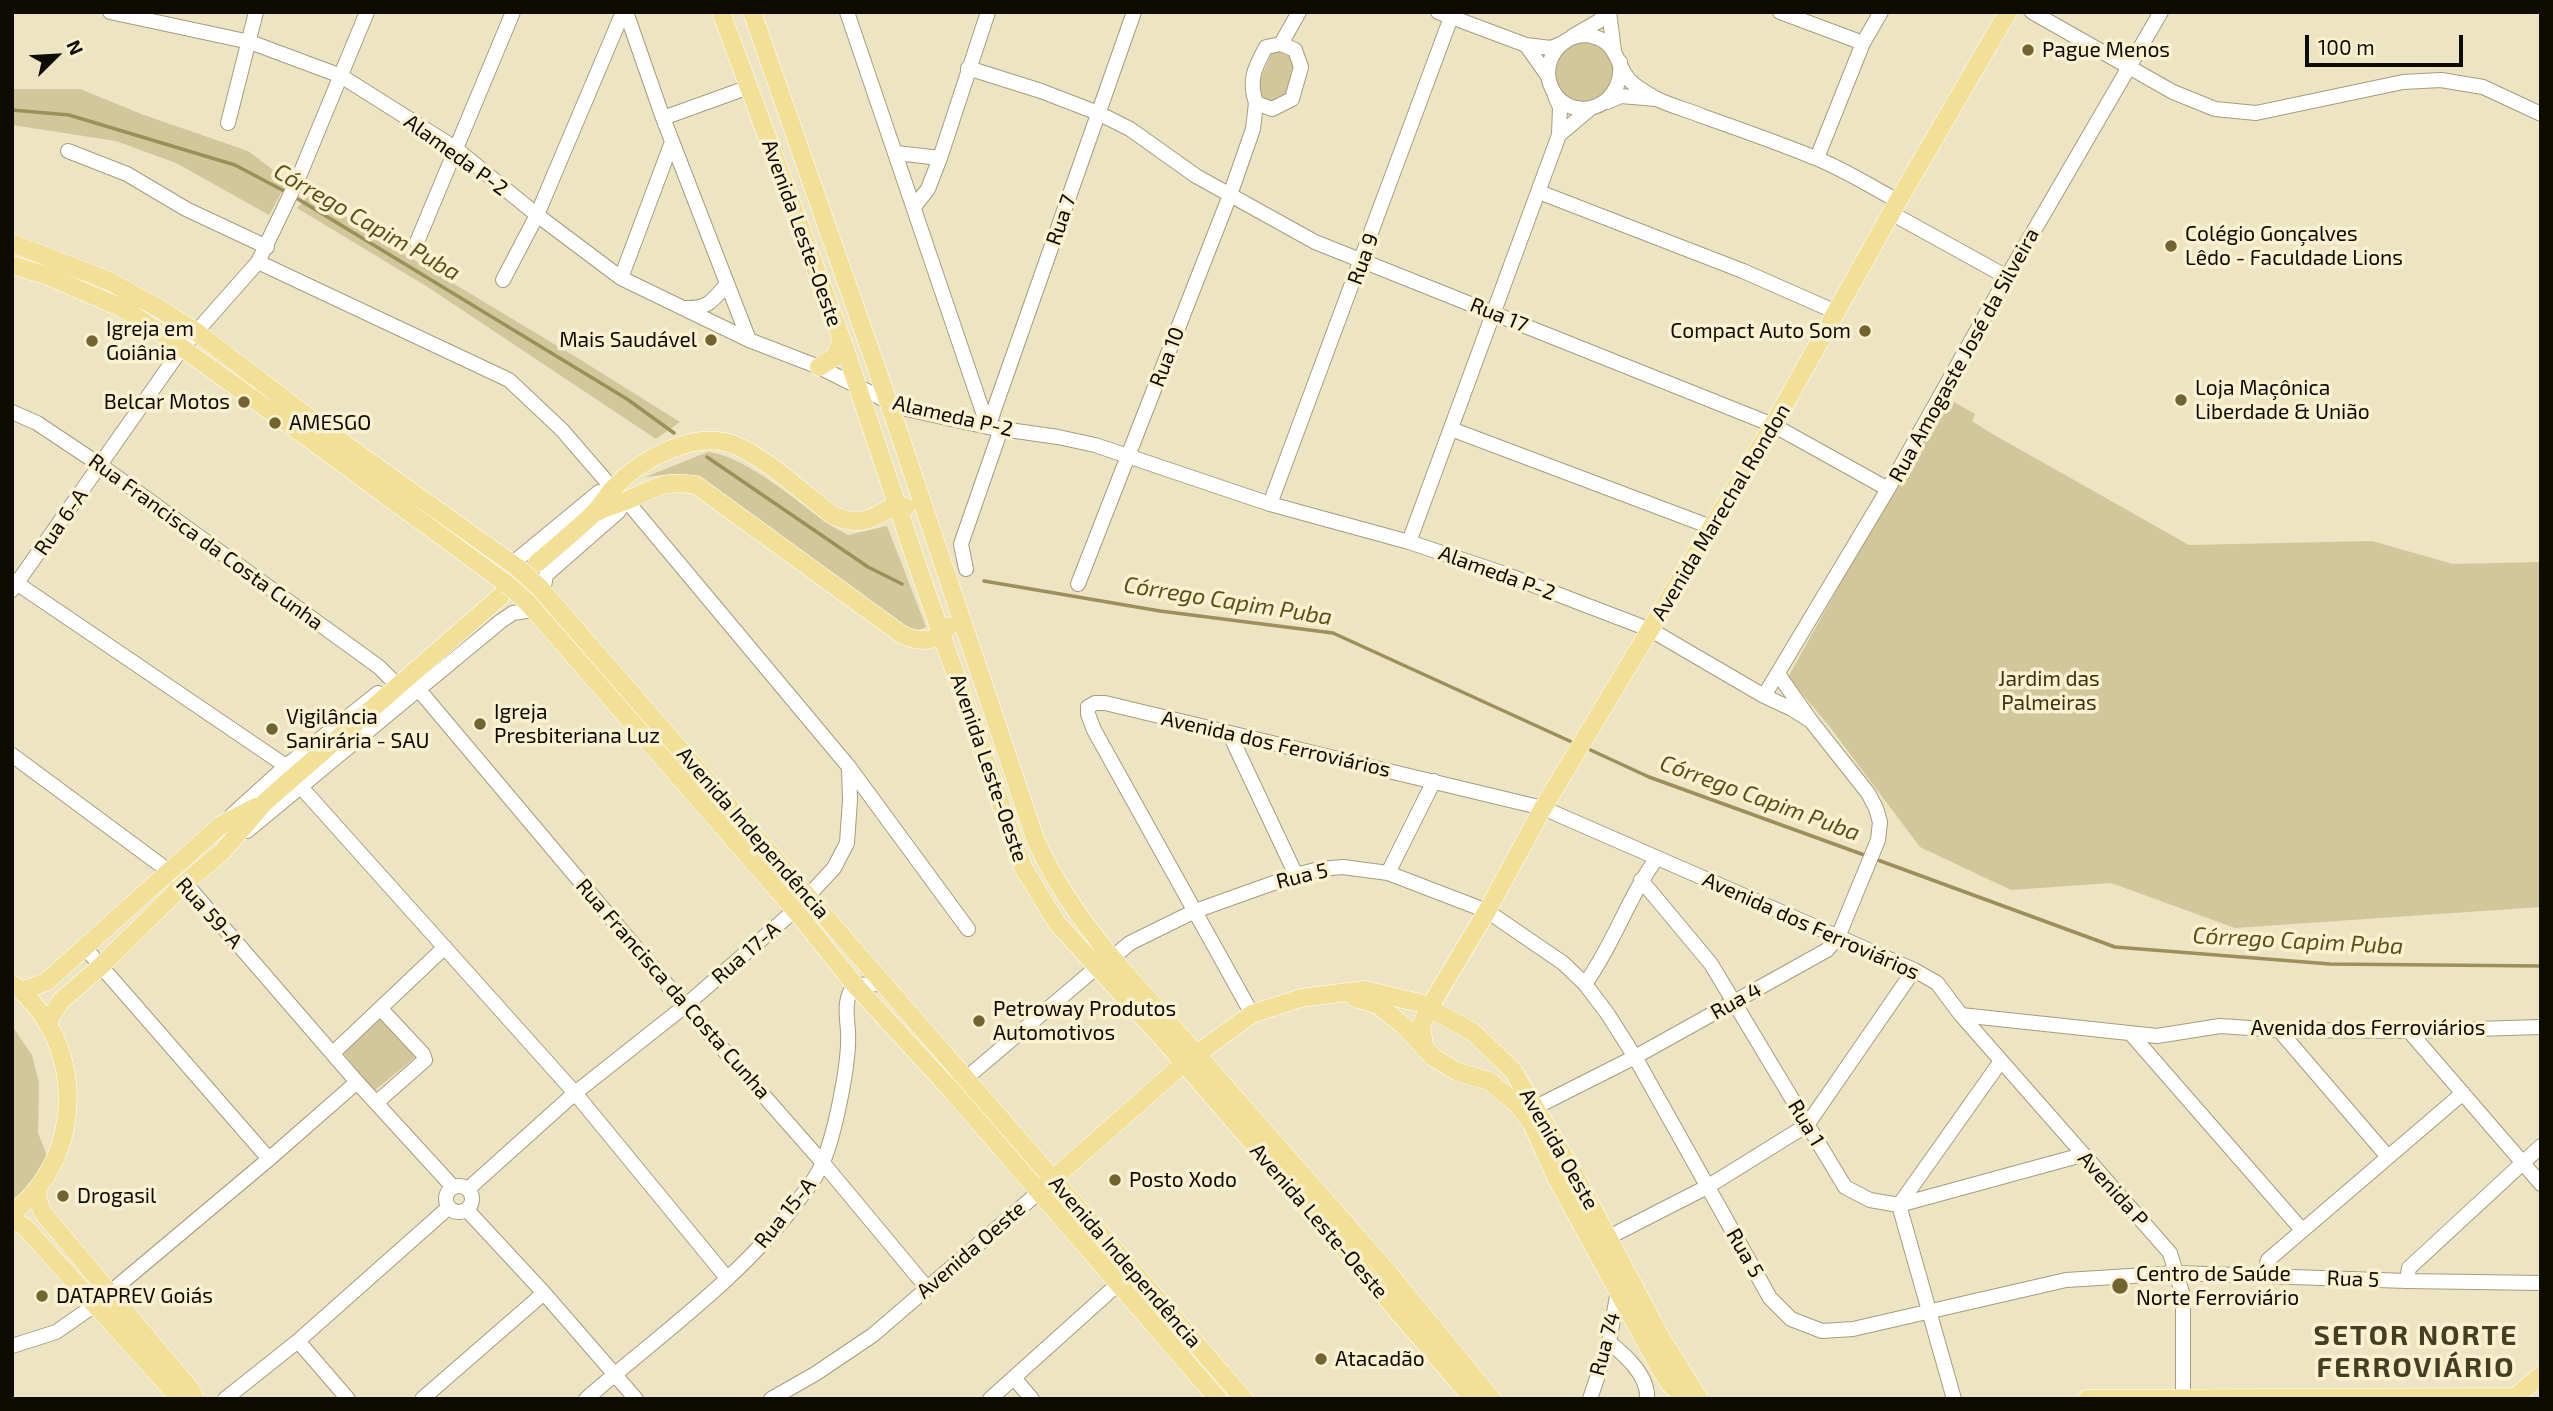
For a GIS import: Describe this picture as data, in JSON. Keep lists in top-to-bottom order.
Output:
{
  "streets": {
    "main road": [
      "Avenida Leste-Oeste",
      "Avenida Marechal Rondon",
      "Avenida Independência",
      "Avenida Oeste"
    ],
    "street": [
      "Alameda P-2",
      "Rua 7",
      "Rua 9",
      "Rua 17",
      "Rua Amogaste José da Silveira",
      "Rua 10",
      "Rua 6-A",
      "Rua Francisca da Costa Cunha",
      "Avenida dos Ferroviários",
      "Rua 5",
      "Rua 59-A",
      "Rua 17-A",
      "Rua 4",
      "Rua 1",
      "Avenida P",
      "Rua 15-A",
      "Rua 74"
    ]
  },
  "crossings": [
    ["Alameda P-2", "Rua 7"],
    ["Alameda P-2", "Avenida Leste-Oeste"],
    ["Alameda P-2", "Rua 9"],
    ["Alameda P-2", "Rua Amogaste José da Silveira"],
    ["Alameda P-2", "Rua 10"],
    ["Alameda P-2", "Avenida Marechal Rondon"],
    ["Alameda P-2", "Rua 6-A"],
    ["Alameda P-2", "Rua 4"],
    ["Avenida Leste-Oeste", "Rua 5"],
    ["Avenida Leste-Oeste", "Avenida Oeste"],
    ["Rua 9", "Rua 17"],
    ["Rua 17", "Rua Amogaste José da Silveira"],
    ["Rua 17", "Rua 10"],
    ["Rua 17", "Avenida Marechal Rondon"],
    ["Avenida Marechal Rondon", "Avenida dos Ferroviários"],
    ["Avenida Marechal Rondon", "Rua 5"],
    ["Avenida Marechal Rondon", "Avenida Oeste"],
    ["Rua 6-A", "Rua Francisca da Costa Cunha"],
    ["Rua 6-A", "Avenida Independência"],
    ["Rua Francisca da Costa Cunha", "Rua 17-A"],
    ["Rua Francisca da Costa Cunha", "Avenida Oeste"],
    ["Rua Francisca da Costa Cunha", "Rua 15-A"],
    ["Avenida dos Ferroviários", "Rua 5"],
    ["Avenida dos Ferroviários", "Rua 4"],
    ["Avenida dos Ferroviários", "Avenida P"],
    ["Avenida Independência", "Rua 5"],
    ["Avenida Independência", "Rua 17-A"],
    ["Avenida Independência", "Avenida Oeste"],
    ["Avenida Independência", "Rua 15-A"],
    ["Rua 5", "Rua 4"],
    ["Rua 5", "Avenida P"],
    ["Rua 59-A", "Rua 17-A"],
    ["Rua 4", "Rua 1"],
    ["Rua 4", "Avenida Oeste"],
    ["Rua 1", "Avenida P"],
    ["Avenida Oeste", "Rua 74"]
  ],
  "districts": ["SETOR NORTE FERROVIÁRIO"],
  "water": ["Córrego Capim Puba"],
  "parks": ["Jardim das Palmeiras"],
  "places": [
    "Pague Menos",
    "Colégio Gonçalves Lêdo - Faculdade Lions",
    "Compact Auto Som",
    "Mais Saudável",
    "Igreja em Goiânia",
    "Loja Maçônica Liberdade & União",
    "Belcar Motos",
    "AMESGO",
    "Igreja Presbiteriana Luz",
    "Vigilância Sanirária - SAU",
    "Petroway Produtos Automotivos",
    "Posto Xodo",
    "Drogasil",
    "Centro de Saúde Norte Ferroviário",
    "DATAPREV Goiás",
    "Atacadão"
  ],
  "scale_bar": "100 m",
  "north": "top right"
}
